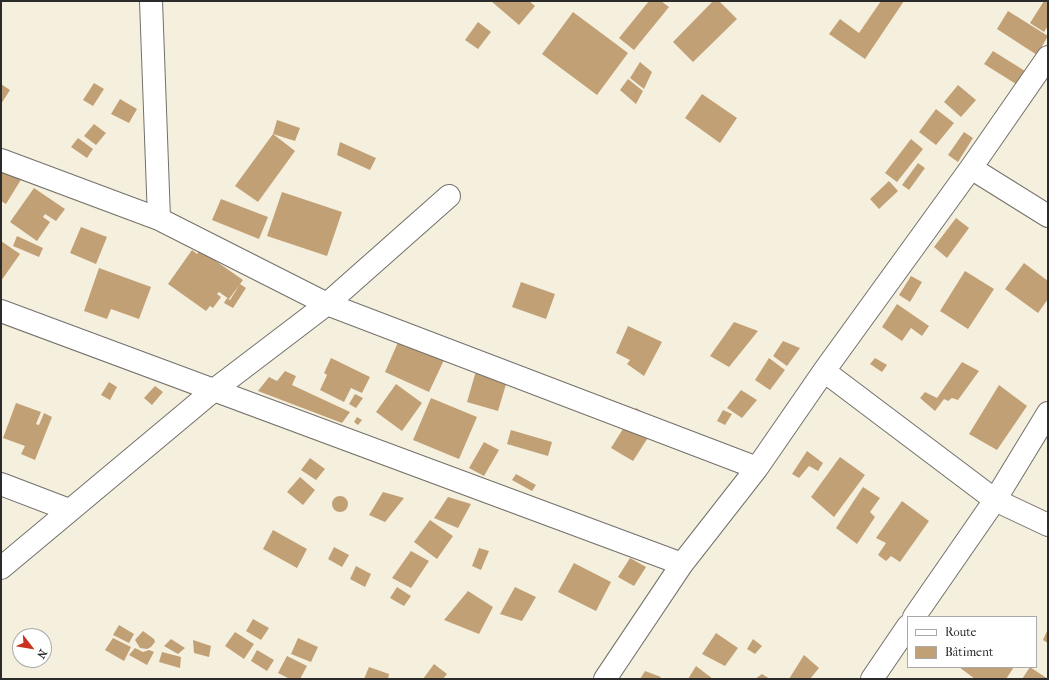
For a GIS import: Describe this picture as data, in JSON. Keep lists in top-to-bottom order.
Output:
{
  "legend": ["Route", "Bâtiment"],
  "north": "bottom right"
}
